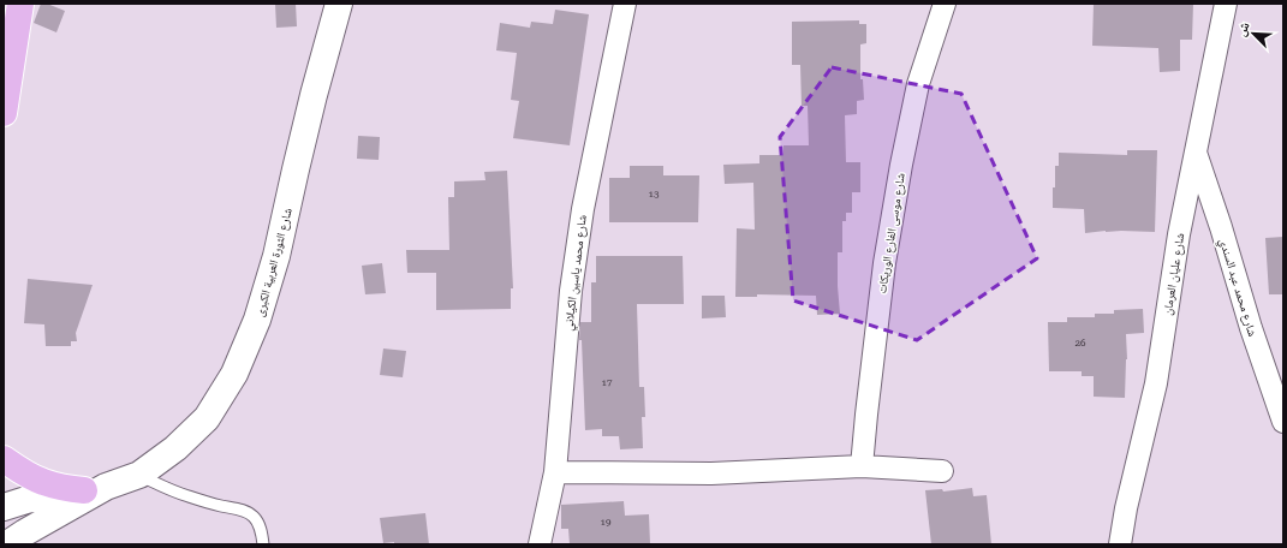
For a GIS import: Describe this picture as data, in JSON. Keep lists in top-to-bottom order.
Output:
{
  "streets": {
    "street": [
      "شارع موسى الفارع الوريكات",
      "شارع الثورة العربية الكبرى",
      "شارع محمد ياسين الكيلاني",
      "شارع عليان العرمان",
      "شارع محمد عبد السندي"
    ]
  },
  "crossings": [
    ["شارع عليان العرمان", "شارع محمد عبد السندي"]
  ],
  "house_numbers": [
    "13",
    "26",
    "17",
    "19"
  ],
  "north": "top left"
}
